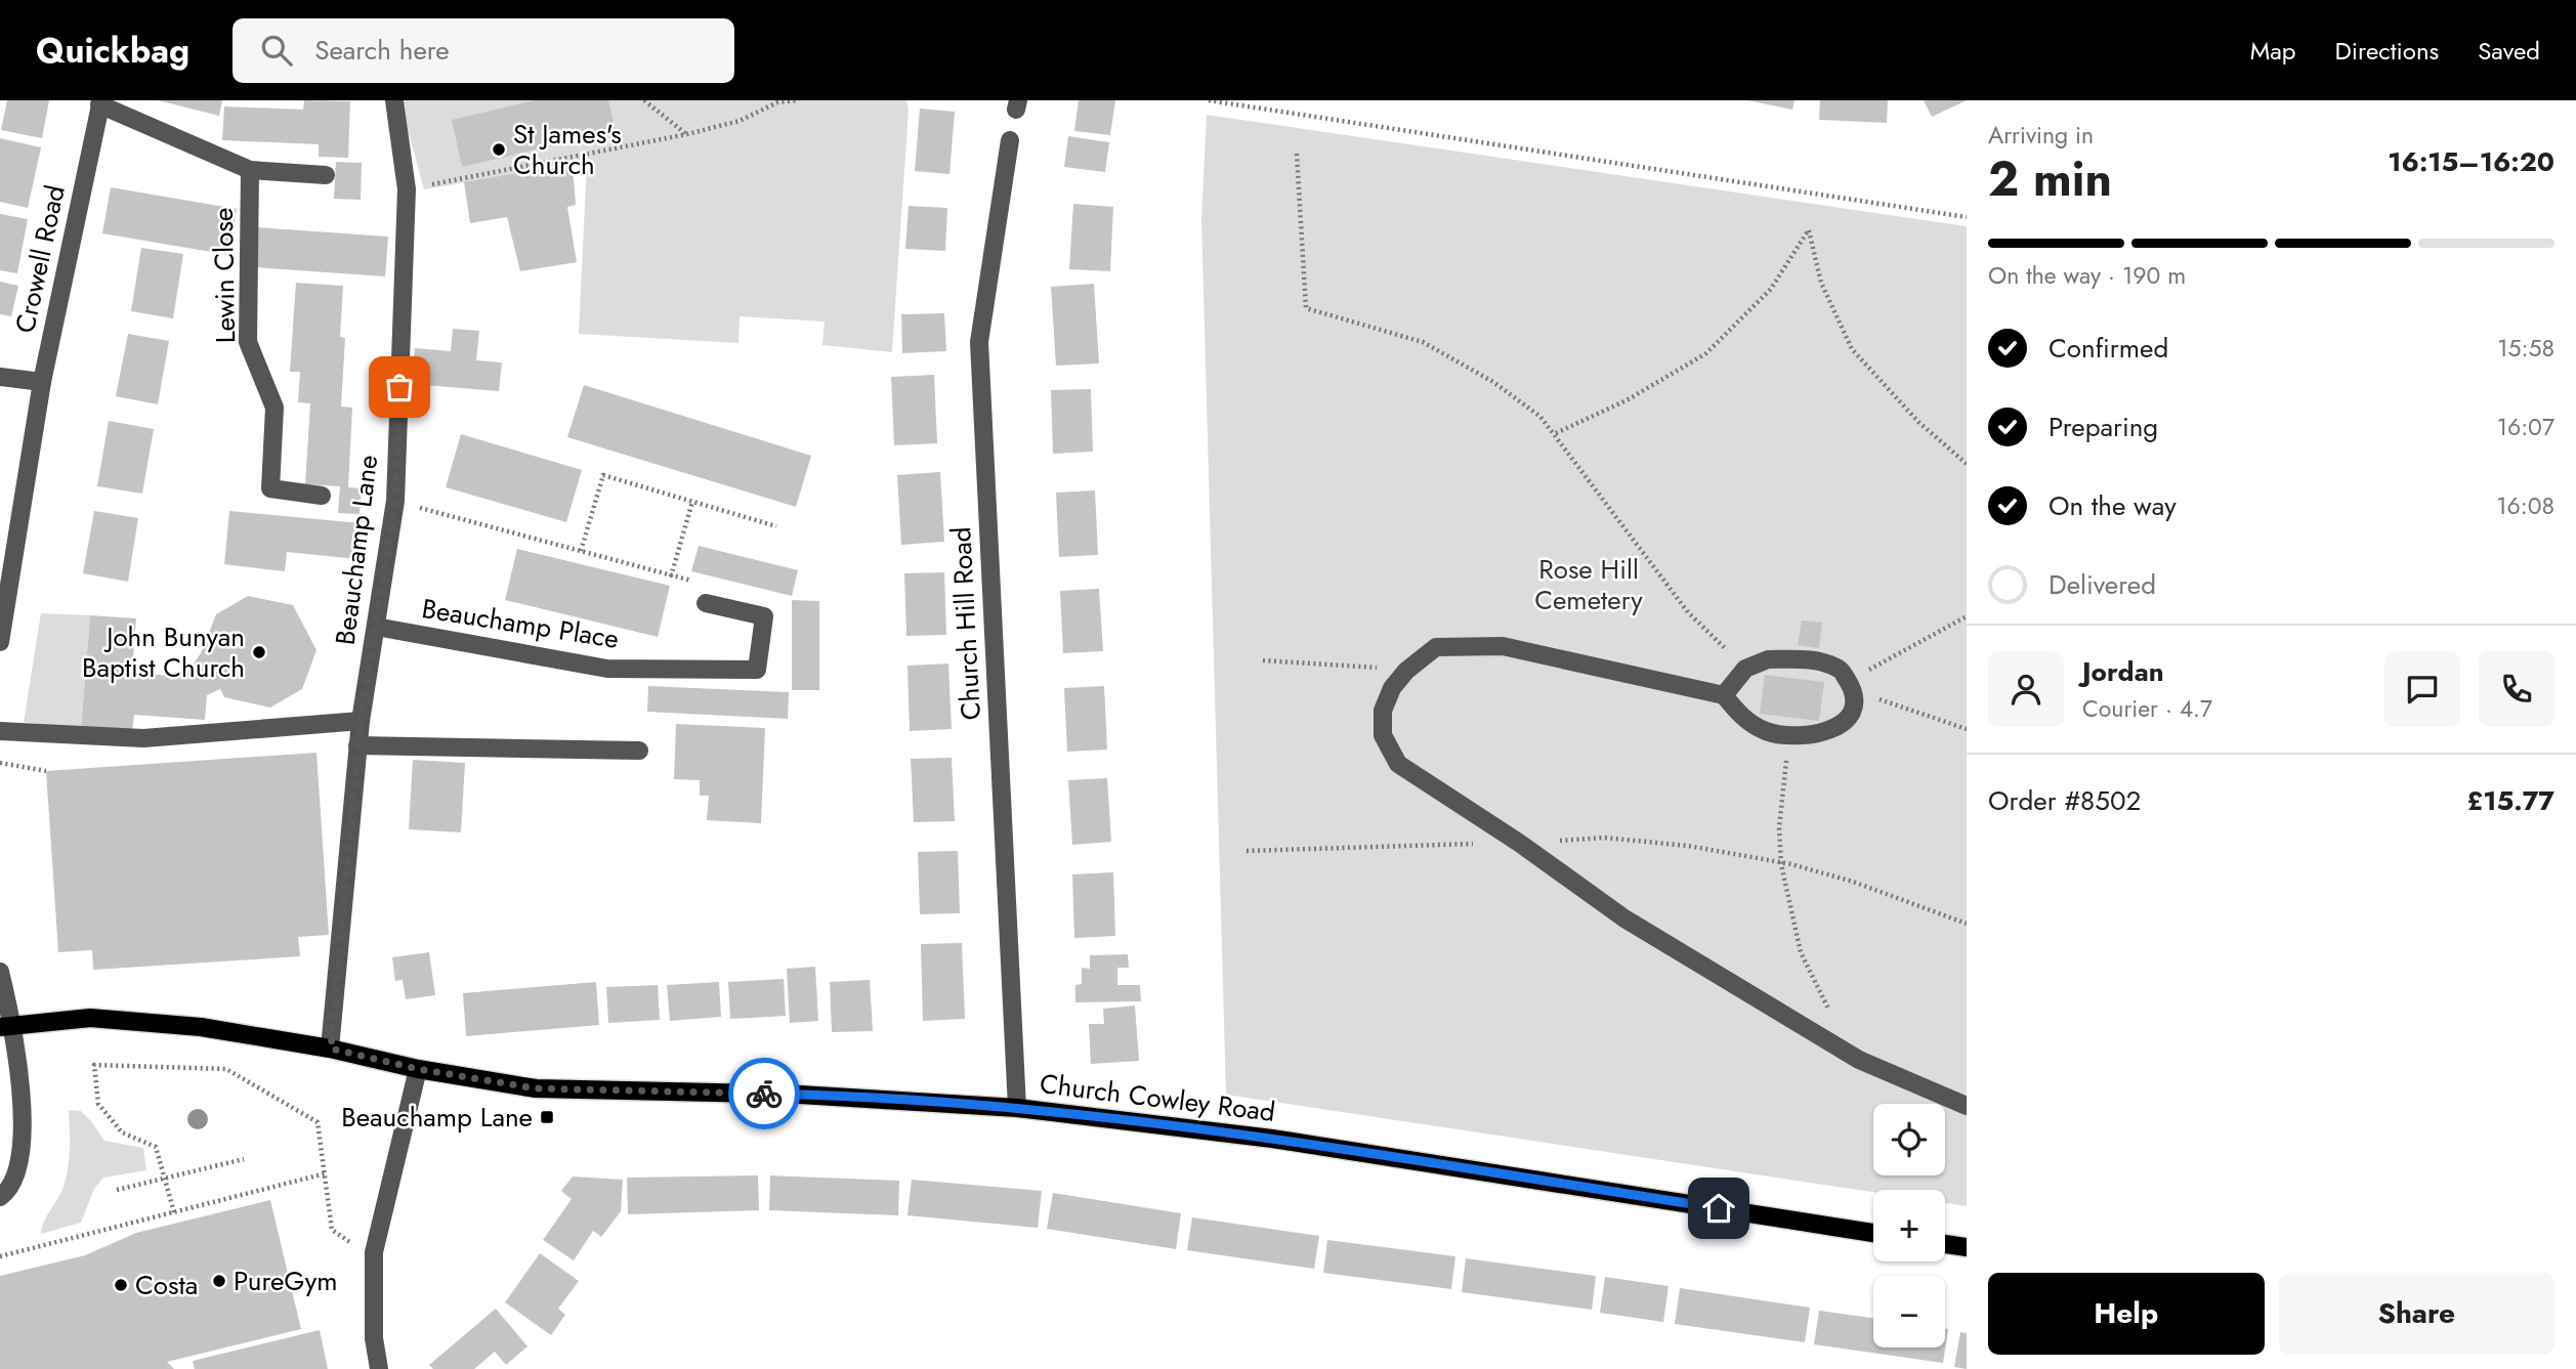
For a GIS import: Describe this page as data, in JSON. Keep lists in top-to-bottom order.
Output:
{
  "streets": {
    "main road": ["Church Cowley Road"],
    "street": [
      "Crowell Road",
      "Lewin Close",
      "Beauchamp Lane",
      "Beauchamp Place",
      "Church Hill Road"
    ]
  },
  "crossings": [
    ["Crowell Road", "Lewin Close"],
    ["Beauchamp Lane", "Beauchamp Place"],
    ["Beauchamp Lane", "Church Cowley Road"],
    ["Church Hill Road", "Church Cowley Road"]
  ],
  "parks": ["Rose Hill Cemetery"],
  "places": {
    "other": [
      "St James's Church",
      "John Bunyan Baptist Church",
      "PureGym",
      "Costa"
    ],
    "transit": ["Beauchamp Lane"]
  },
  "page": {
    "header": "Quickbag",
    "search": "Search here",
    "nav": ["Map", "Directions", "Saved"],
    "heading": ["2 min", "Arriving in", "16:15–16:20"],
    "panel": [
      "Jordan",
      "Courier · 4.7",
      "Order #8502",
      "£15.77"
    ],
    "bar": "On the way · 190 m",
    "list": [
      ["Confirmed", "15:58"],
      ["Preparing", "16:07"],
      ["On the way", "16:08"],
      "Delivered"
    ],
    "map_buttons": ["+", "−"],
    "buttons": ["Help", "Share"]
  }
}
